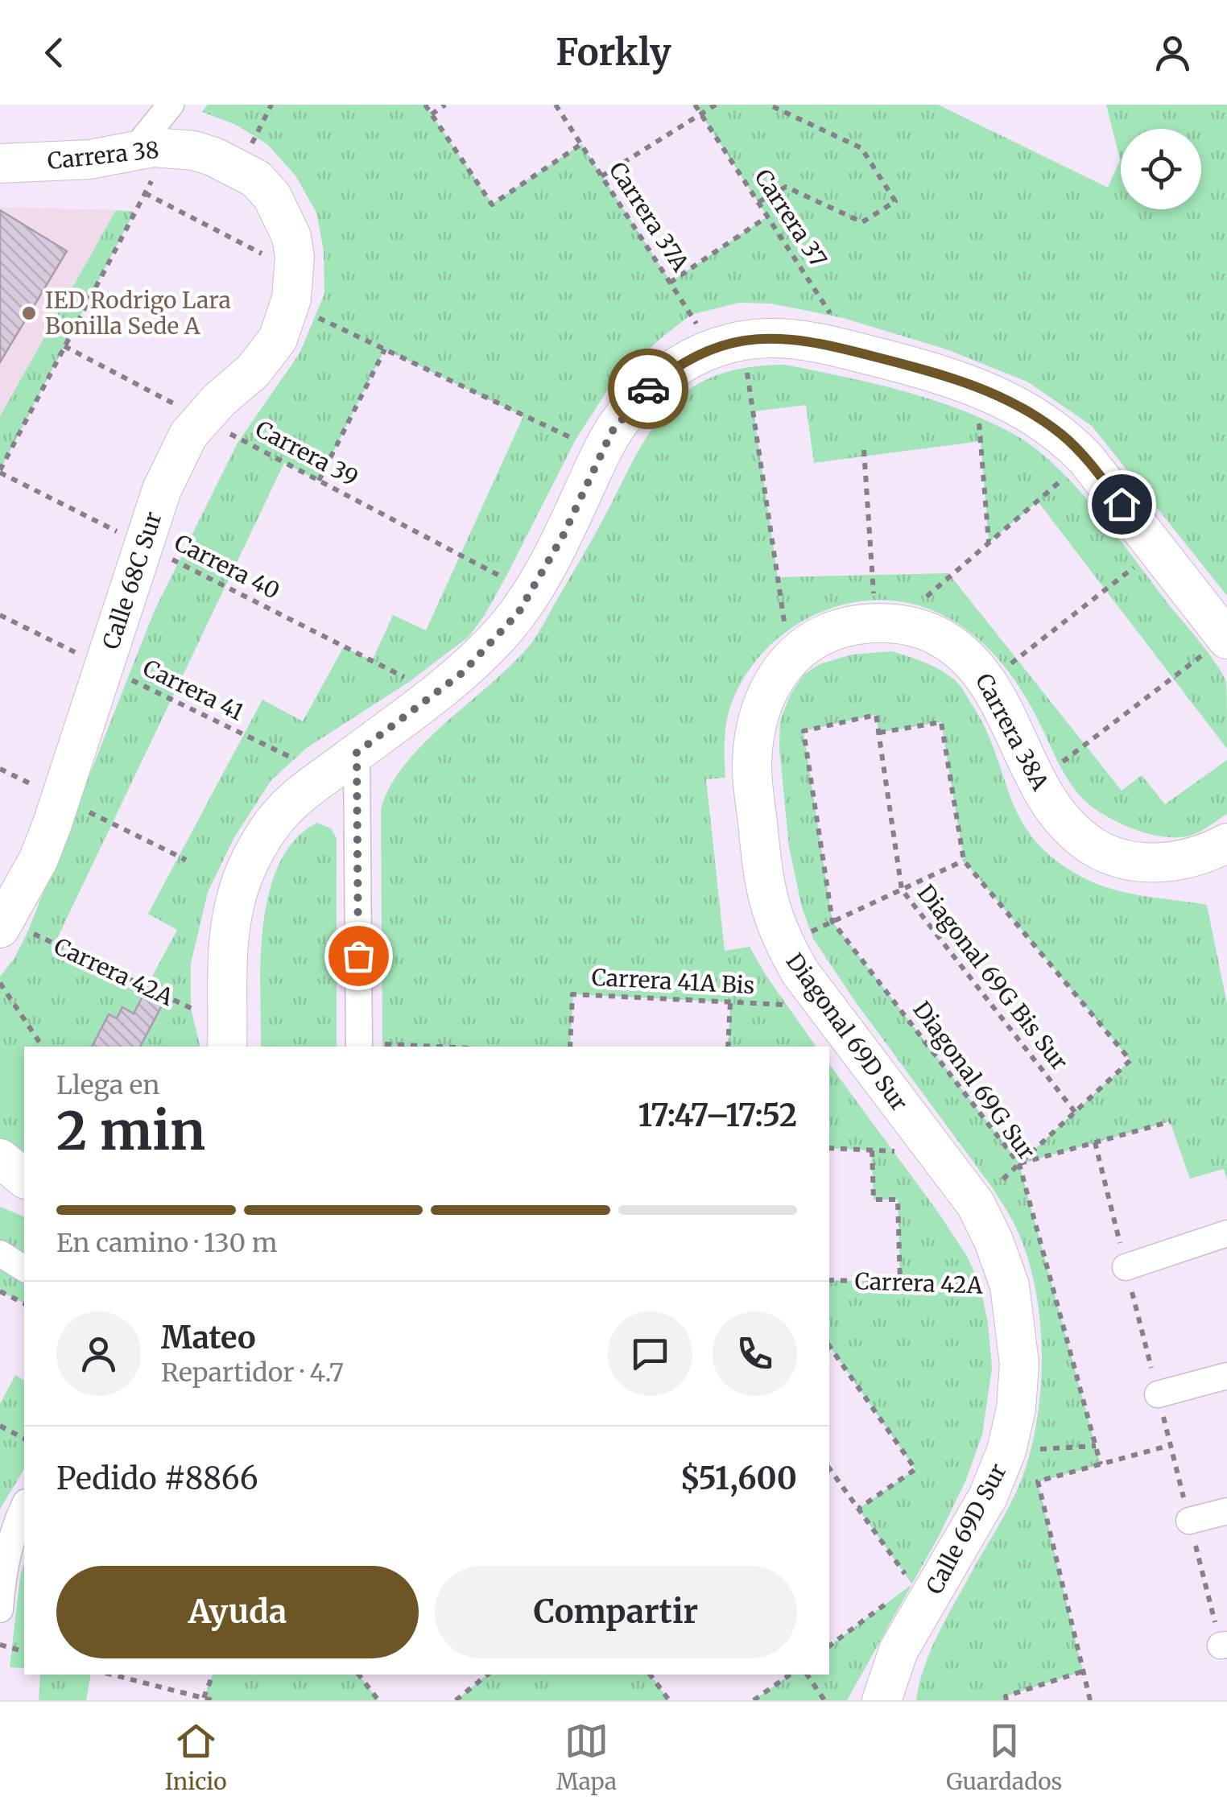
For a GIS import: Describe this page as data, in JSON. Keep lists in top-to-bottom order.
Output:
{
  "streets": {
    "street": [
      "Carrera 38",
      "Calle 68C Sur",
      "Carrera 38A",
      "Diagonal 69D Sur",
      "Calle 69D Sur"
    ],
    "path": [
      "Carrera 37A",
      "Carrera 37",
      "Carrera 39",
      "Carrera 40",
      "Carrera 41",
      "Carrera 42A",
      "Diagonal 69G Bis Sur",
      "Carrera 41A Bis",
      "Diagonal 69G Sur"
    ]
  },
  "crossings": [
    ["Carrera 38", "Calle 68C Sur"],
    ["Carrera 39", "Calle 68C Sur"],
    ["Carrera 40", "Calle 68C Sur"],
    ["Calle 68C Sur", "Carrera 41"],
    ["Calle 68C Sur", "Carrera 42A"],
    ["Carrera 38A", "Diagonal 69D Sur"],
    ["Carrera 42A", "Calle 69D Sur"],
    ["Diagonal 69G Bis Sur", "Diagonal 69G Sur"],
    ["Carrera 41A Bis", "Diagonal 69D Sur"],
    ["Diagonal 69D Sur", "Calle 69D Sur"]
  ],
  "places": ["IED Rodrigo Lara Bonilla Sede A"],
  "page": {
    "header": "Forkly",
    "heading": ["2 min", "Llega en", "17:47–17:52"],
    "panel": [
      "Mateo",
      "Repartidor · 4.7",
      "Pedido #8866",
      "$51,600"
    ],
    "bar": "En camino · 130 m",
    "buttons": ["Ayuda", "Compartir"],
    "tabs": ["Inicio", "Mapa", "Guardados"]
  }
}
